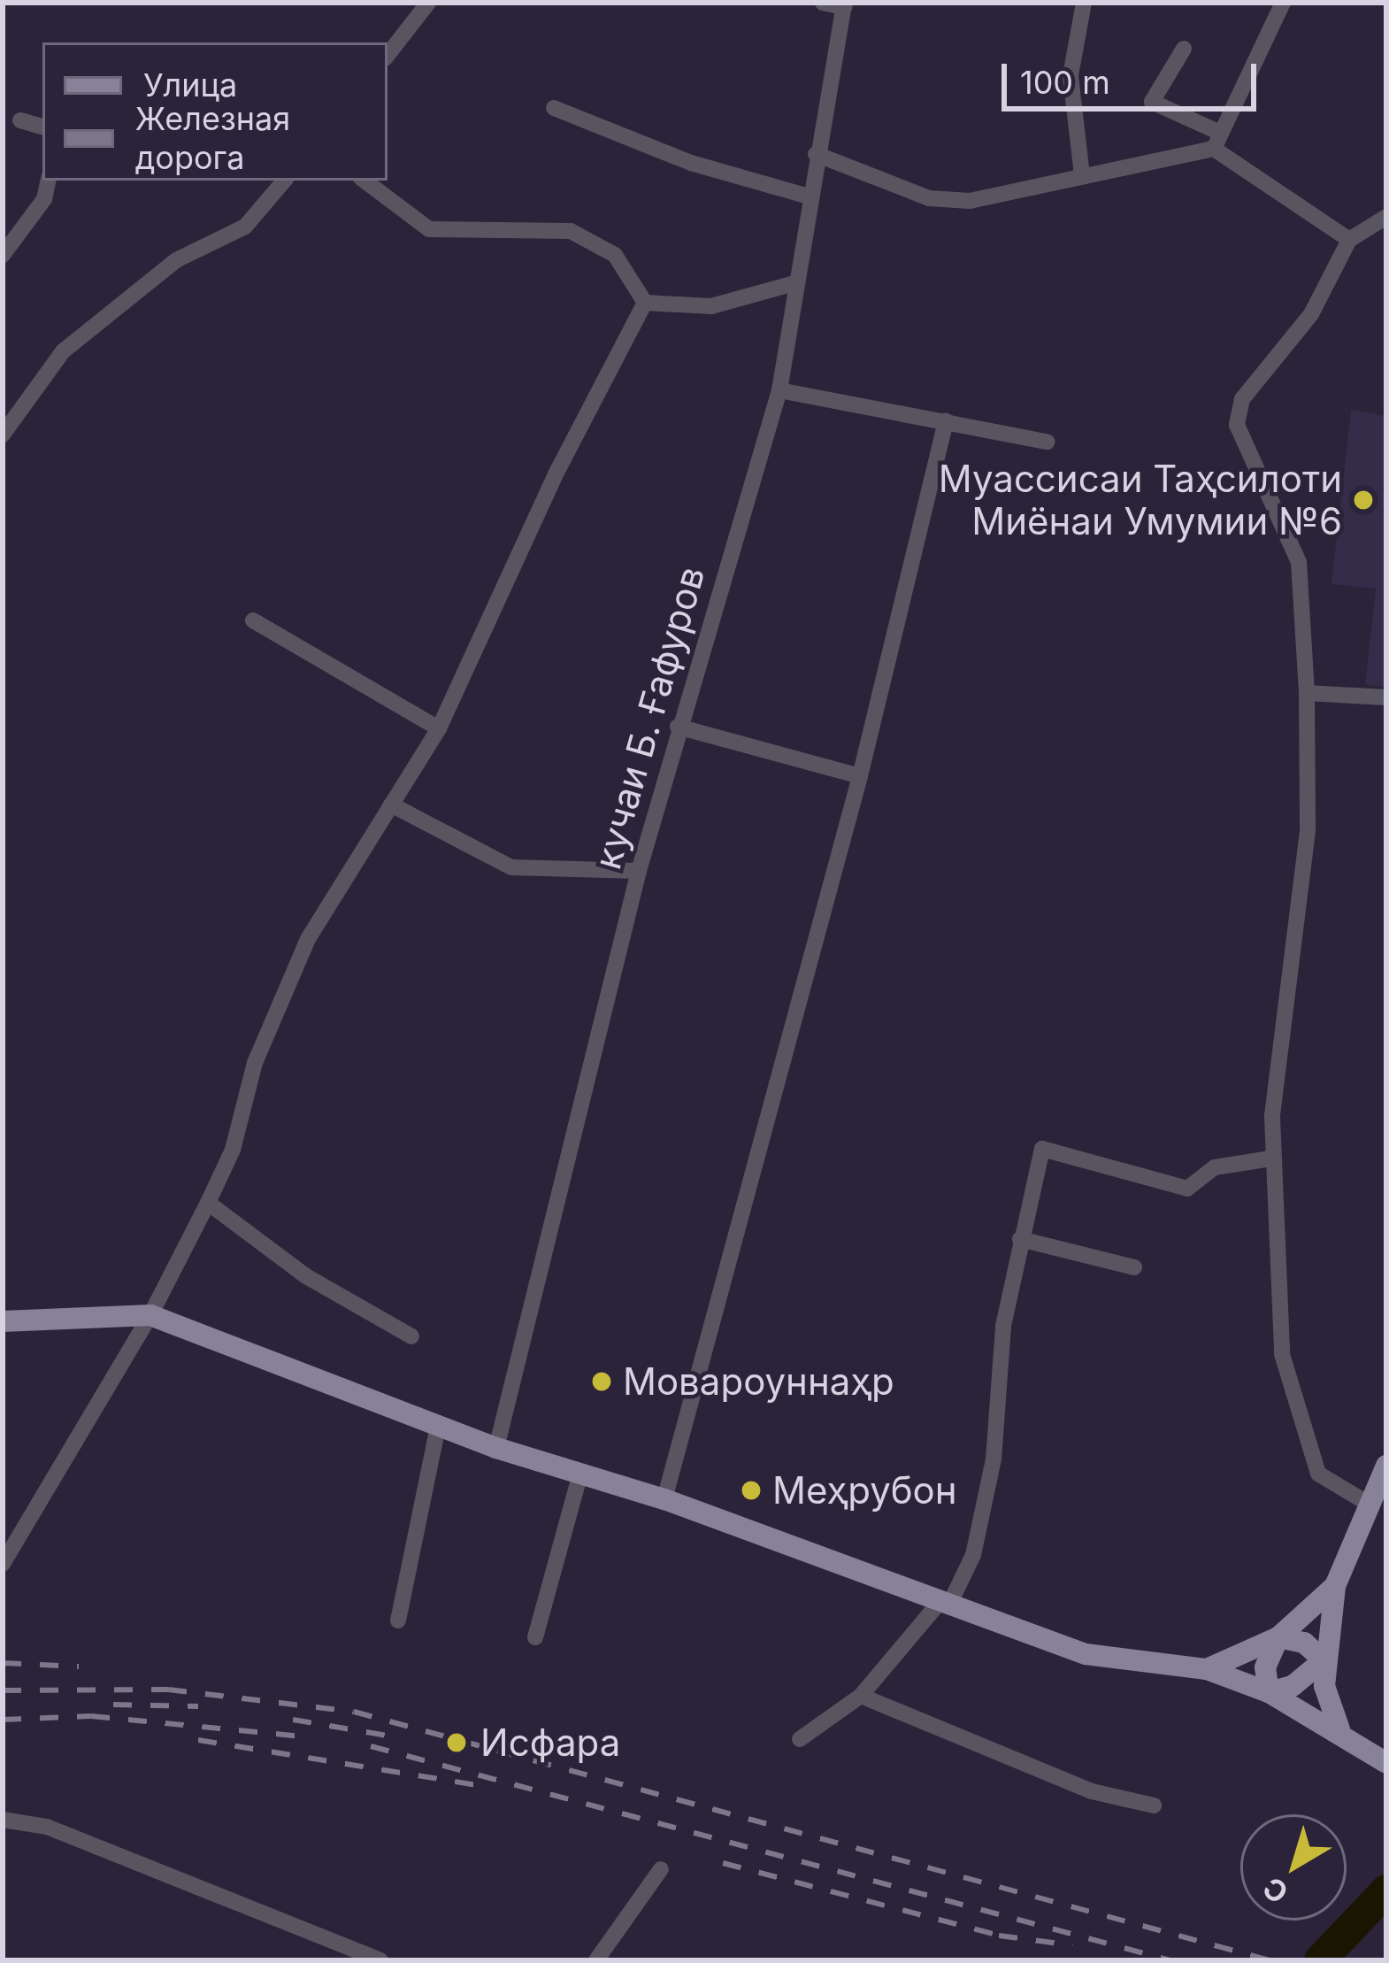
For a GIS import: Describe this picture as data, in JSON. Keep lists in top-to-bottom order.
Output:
{
  "streets": {
    "street": ["кучаи Б. Ғафуров"]
  },
  "places": [
    "Муассисаи Таҳсилоти Миёнаи Умумии №6",
    "Мовароуннаҳр",
    "Меҳрубон",
    "Исфара"
  ],
  "legend": ["Улица", "Железная дорога"],
  "scale_bar": "100 m",
  "north": "bottom left"
}
